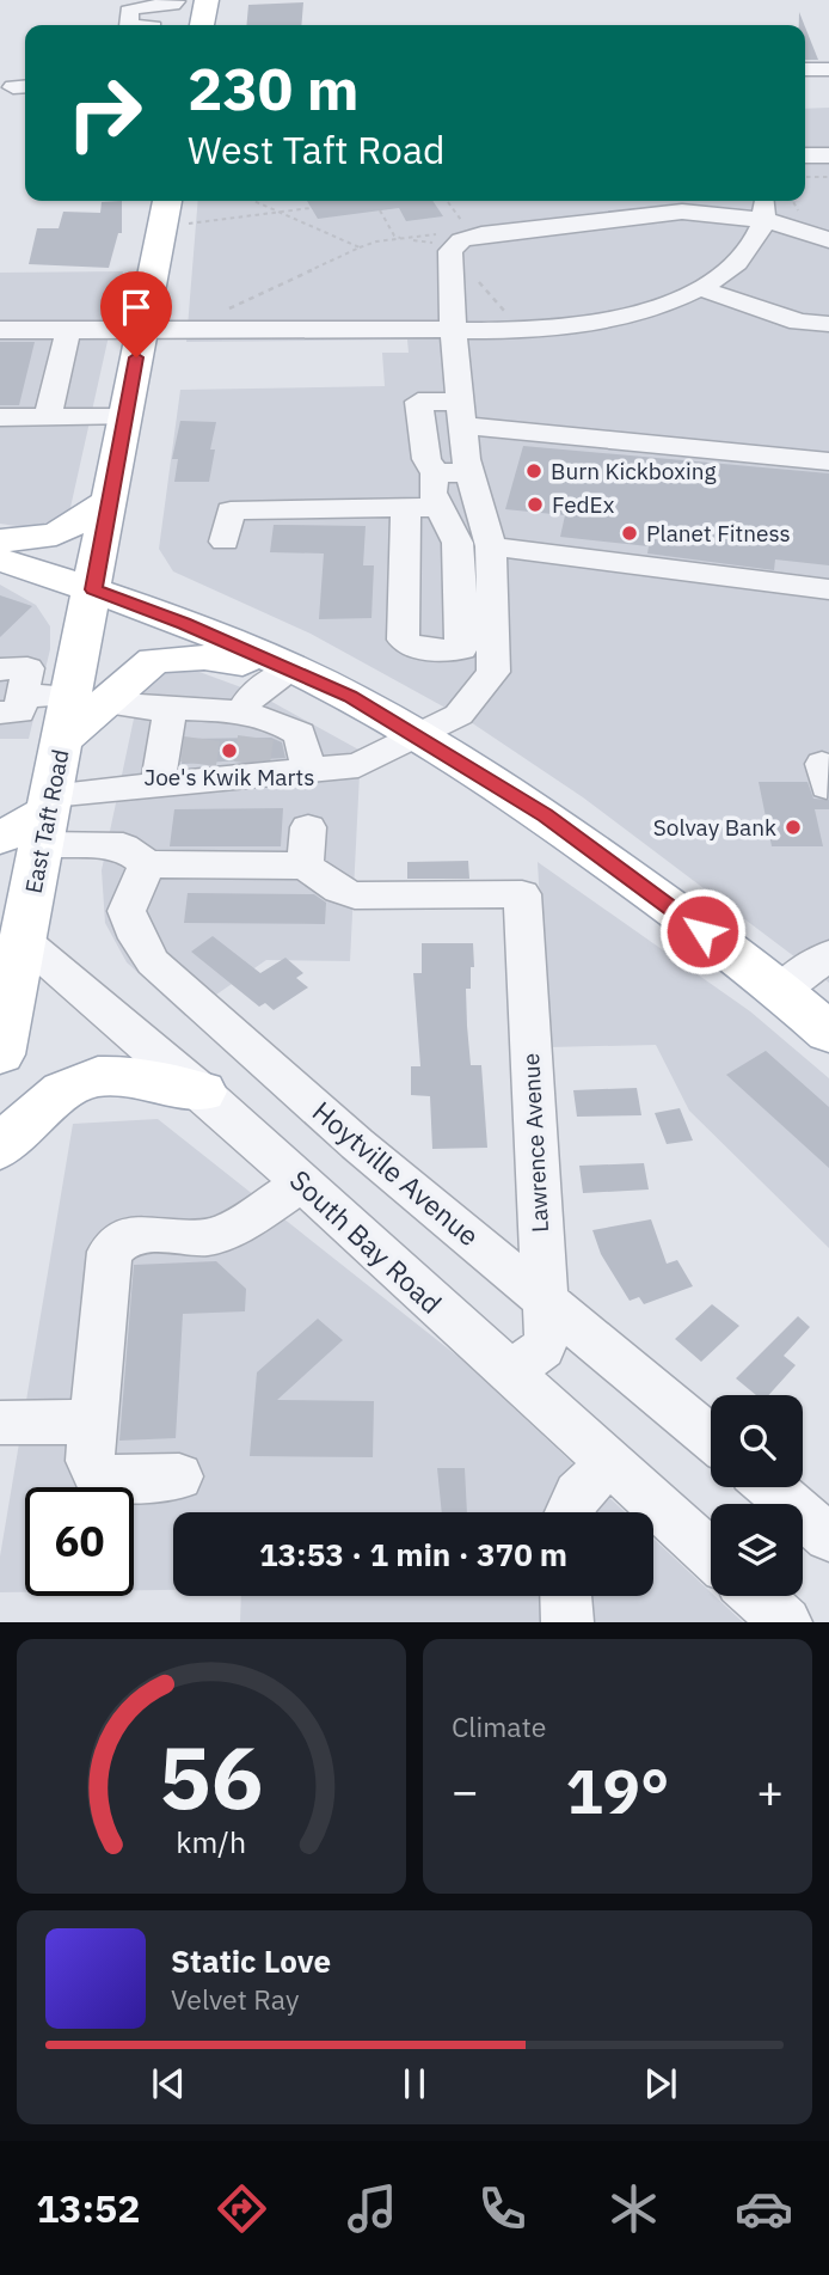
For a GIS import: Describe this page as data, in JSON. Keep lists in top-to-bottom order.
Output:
{
  "streets": {
    "main road": ["East Taft Road"],
    "street": ["Lawrence Avenue", "Hoytville Avenue", "South Bay Road"]
  },
  "crossings": [
    ["East Taft Road", "South Bay Road"],
    ["Lawrence Avenue", "Hoytville Avenue"],
    ["Lawrence Avenue", "South Bay Road"]
  ],
  "places": [
    "Burn Kickboxing",
    "FedEx",
    "Planet Fitness",
    "Joe's Kwik Marts",
    "Solvay Bank"
  ],
  "page": {
    "turn": ["230 m", "West Taft Road"],
    "limit": "60",
    "trip": "13:53 · 1 min · 370 m",
    "tile": "Climate",
    "heat": ["−", "19°", "+"],
    "song": ["Static Love", "Velvet Ray"],
    "tabs": "13:52",
    "gauge": ["56", "km/h"]
  }
}
